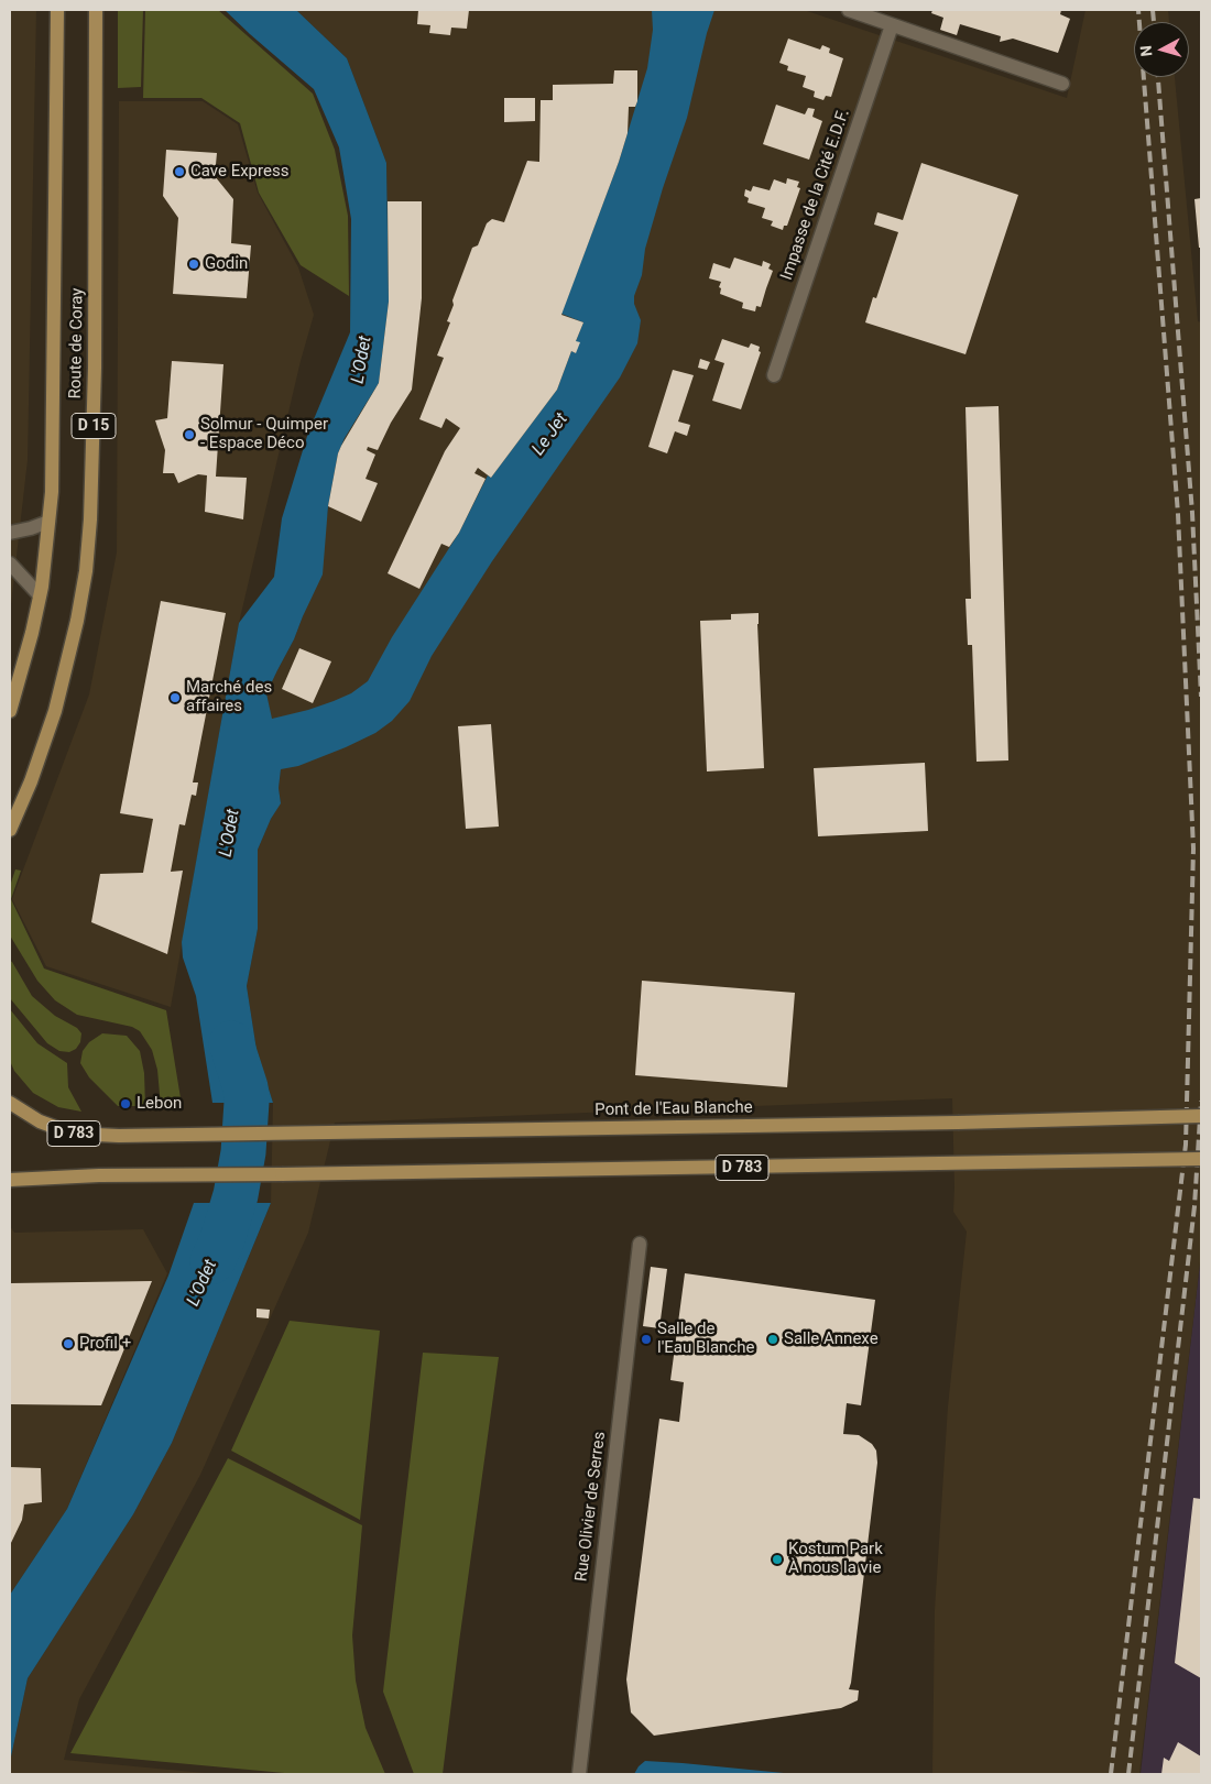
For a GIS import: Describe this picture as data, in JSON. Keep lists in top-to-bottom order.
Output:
{
  "streets": {
    "main road": [
      "Route de Coray",
      "D 15",
      "Pont de l'Eau Blanche",
      "D 783"
    ],
    "street": ["Impasse de la Cité E.D.F.", "Rue Olivier de Serres"]
  },
  "water": ["L'Odet", "Le Jet"],
  "places": [
    "Cave Express",
    "Godin",
    "Solmur - Quimper - Espace Déco",
    "Marché des affaires",
    "Lebon",
    "Salle de l'Eau Blanche",
    "Salle Annexe",
    "Profil +",
    "Kostum Park À nous la vie"
  ],
  "north": "left"
}
